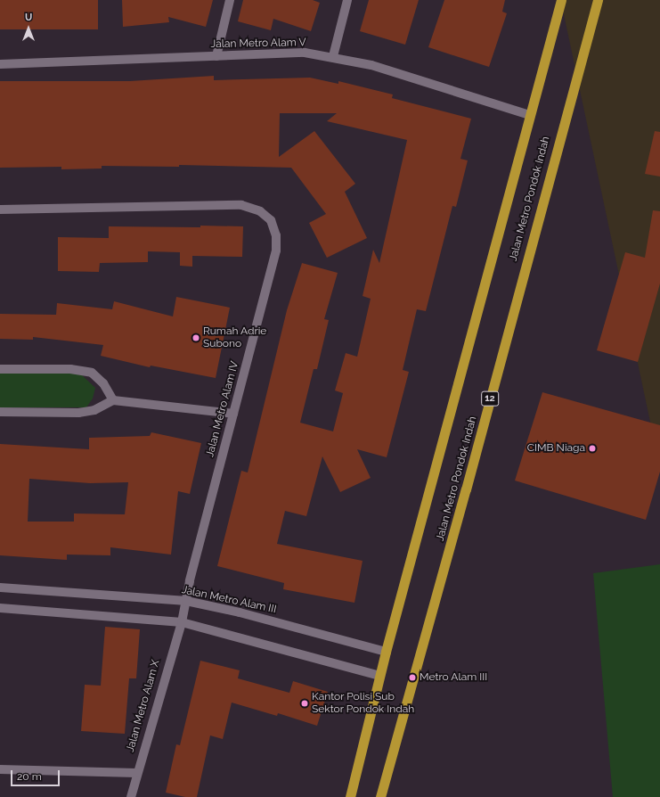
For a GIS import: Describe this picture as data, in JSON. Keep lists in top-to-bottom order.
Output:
{
  "streets": {
    "highway": ["Jalan Metro Pondok Indah", "12"],
    "street": [
      "Jalan Metro Alam V",
      "Jalan Metro Alam IV",
      "Jalan Metro Alam III",
      "Jalan Metro Alam X"
    ]
  },
  "crossings": [
    ["Jalan Metro Alam V", "Jalan Metro Pondok Indah"],
    ["Jalan Metro Pondok Indah", "Jalan Metro Alam III"],
    ["Jalan Metro Alam IV", "Jalan Metro Alam III"],
    ["Jalan Metro Alam IV", "Jalan Metro Alam X"]
  ],
  "places": [
    "Rumah Adrie Subono",
    "CIMB Niaga",
    "Metro Alam III",
    "Kantor Polisi Sub Sektor Pondok Indah"
  ],
  "scale_bar": "20 m",
  "north": "top"
}
